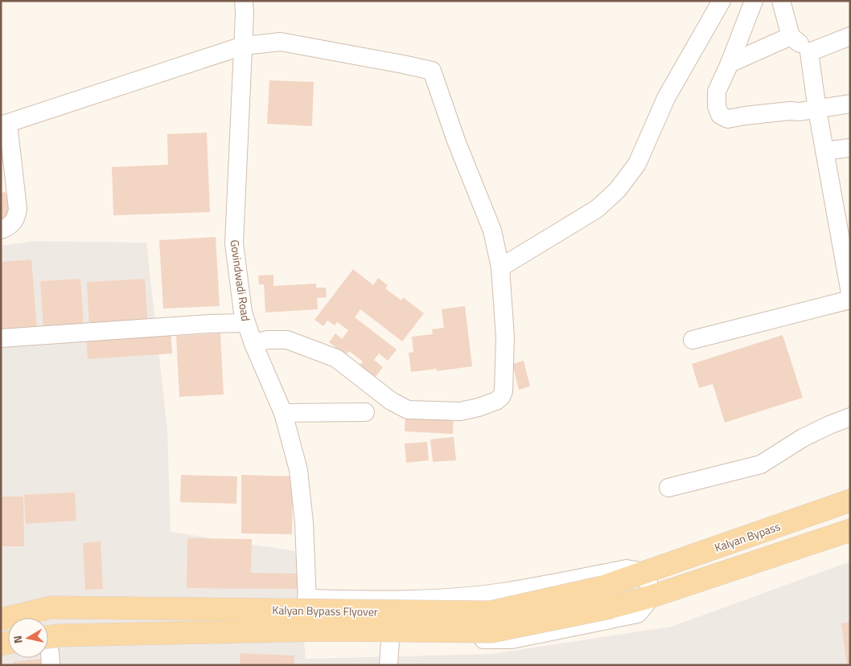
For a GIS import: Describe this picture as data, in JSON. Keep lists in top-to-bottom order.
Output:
{
  "streets": {
    "main road": ["Kalyan Bypass", "Kalyan Bypass Flyover"],
    "street": ["Govindwadi Road"]
  },
  "crossings": [
    ["Kalyan Bypass", "Kalyan Bypass Flyover"]
  ],
  "north": "left"
}
